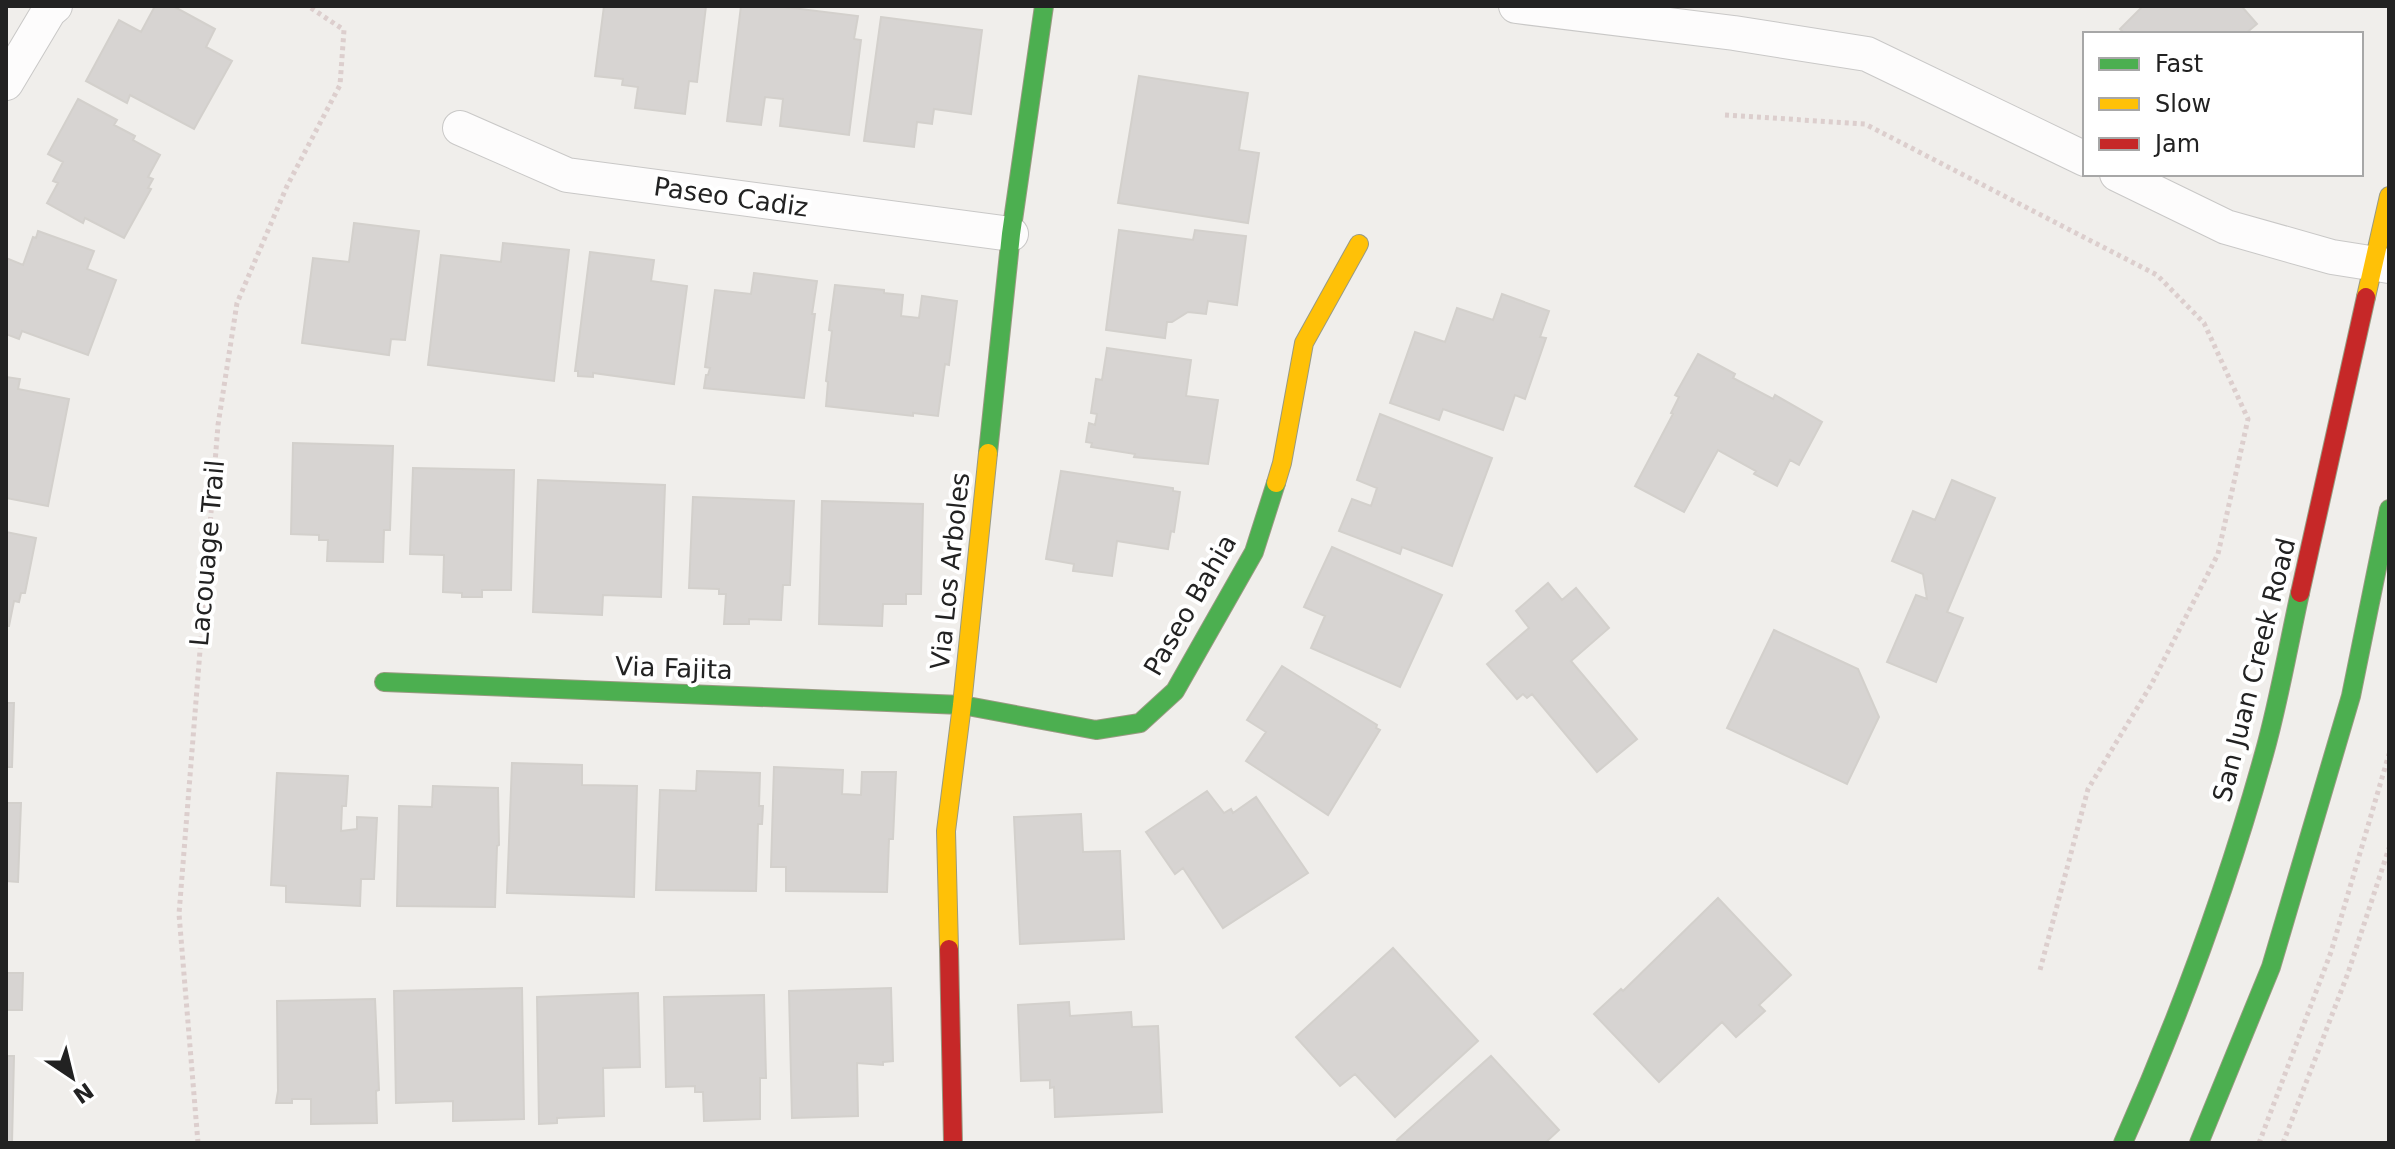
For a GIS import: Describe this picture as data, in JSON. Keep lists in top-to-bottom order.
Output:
{
  "streets": {
    "street": [
      "Paseo Cadiz",
      "Via Los Arboles",
      "Paseo Bahia",
      "Via Fajita",
      "San Juan Creek Road"
    ],
    "path": ["Lacouage Trail"]
  },
  "crossings": [
    ["Paseo Cadiz", "Via Los Arboles"],
    ["Via Los Arboles", "Paseo Bahia"],
    ["Via Los Arboles", "Via Fajita"],
    ["Paseo Bahia", "Via Fajita"]
  ],
  "legend": ["Fast", "Slow", "Jam"],
  "north": "bottom right"
}
